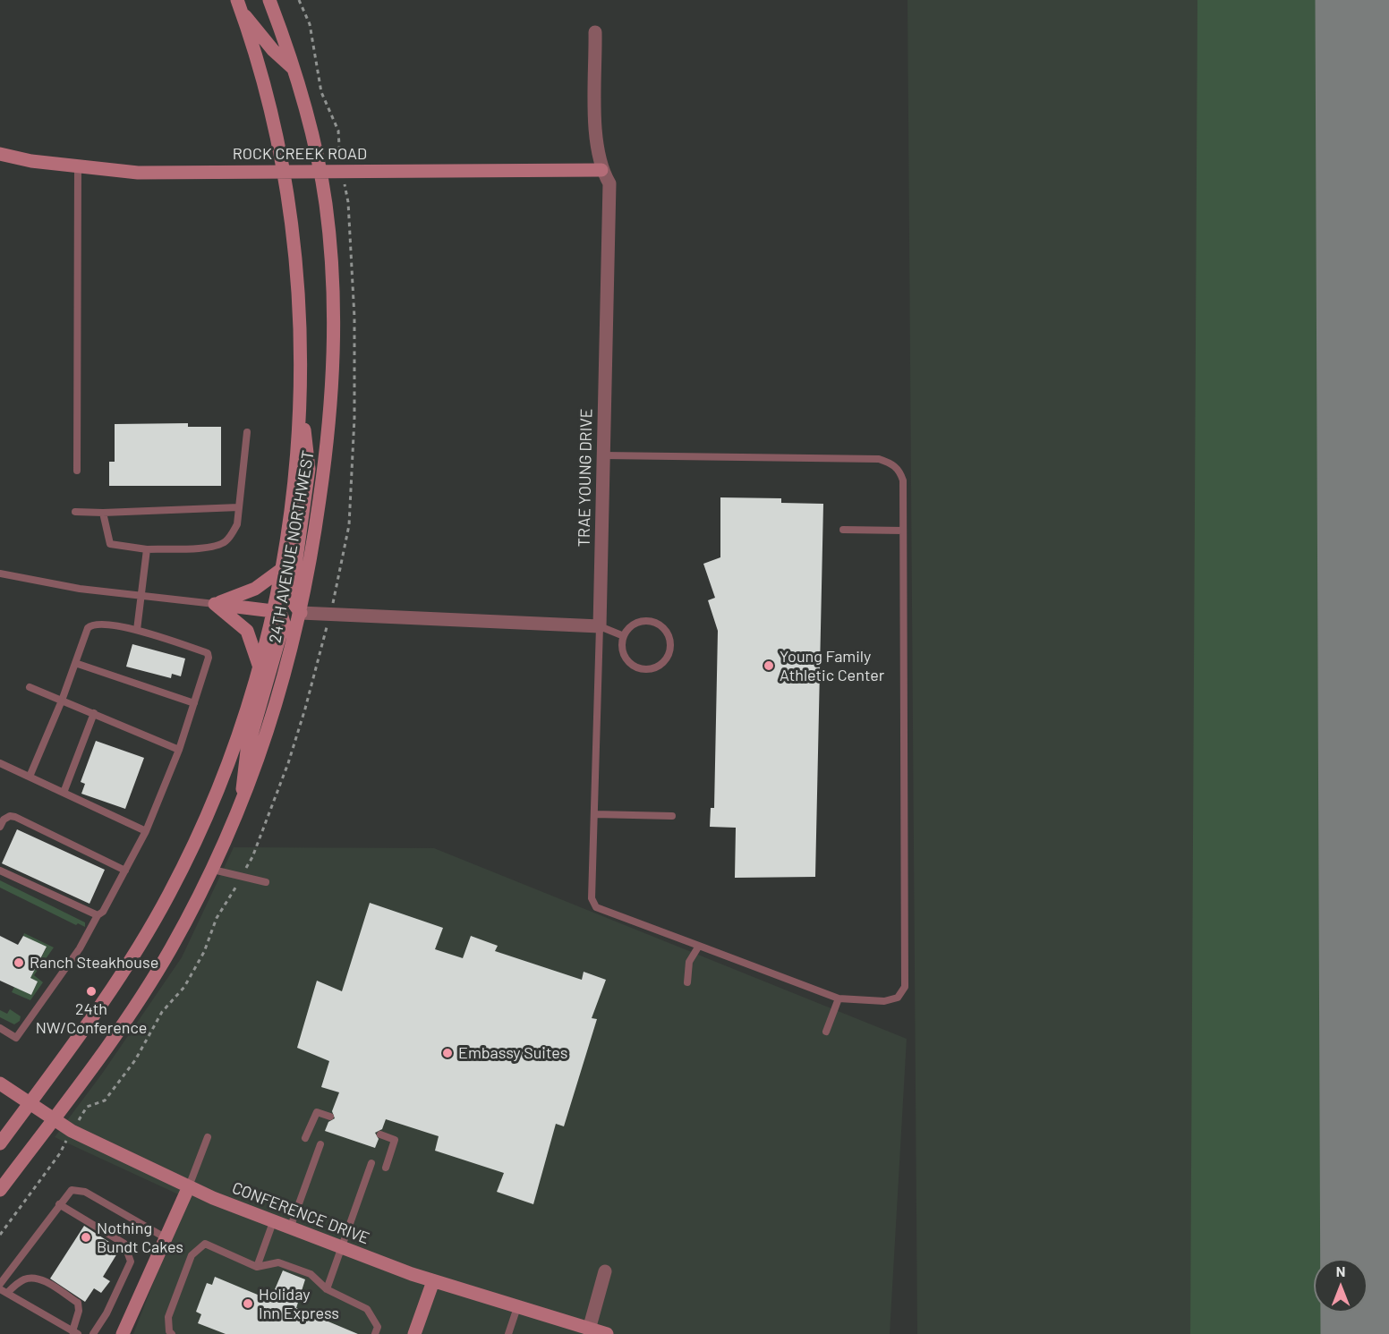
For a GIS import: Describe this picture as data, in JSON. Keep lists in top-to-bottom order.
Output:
{
  "streets": {
    "main road": ["ROCK CREEK ROAD", "24TH AVENUE NORTHWEST", "CONFERENCE DRIVE"],
    "street": ["TRAE YOUNG DRIVE"]
  },
  "crossings": [
    ["ROCK CREEK ROAD", "TRAE YOUNG DRIVE"],
    ["ROCK CREEK ROAD", "24TH AVENUE NORTHWEST"],
    ["24TH AVENUE NORTHWEST", "CONFERENCE DRIVE"]
  ],
  "places": [
    "Young Family Athletic Center",
    "Ranch Steakhouse",
    "24th NW/Conference",
    "Embassy Suites",
    "Nothing Bundt Cakes",
    "Holiday Inn Express"
  ],
  "north": "top"
}
